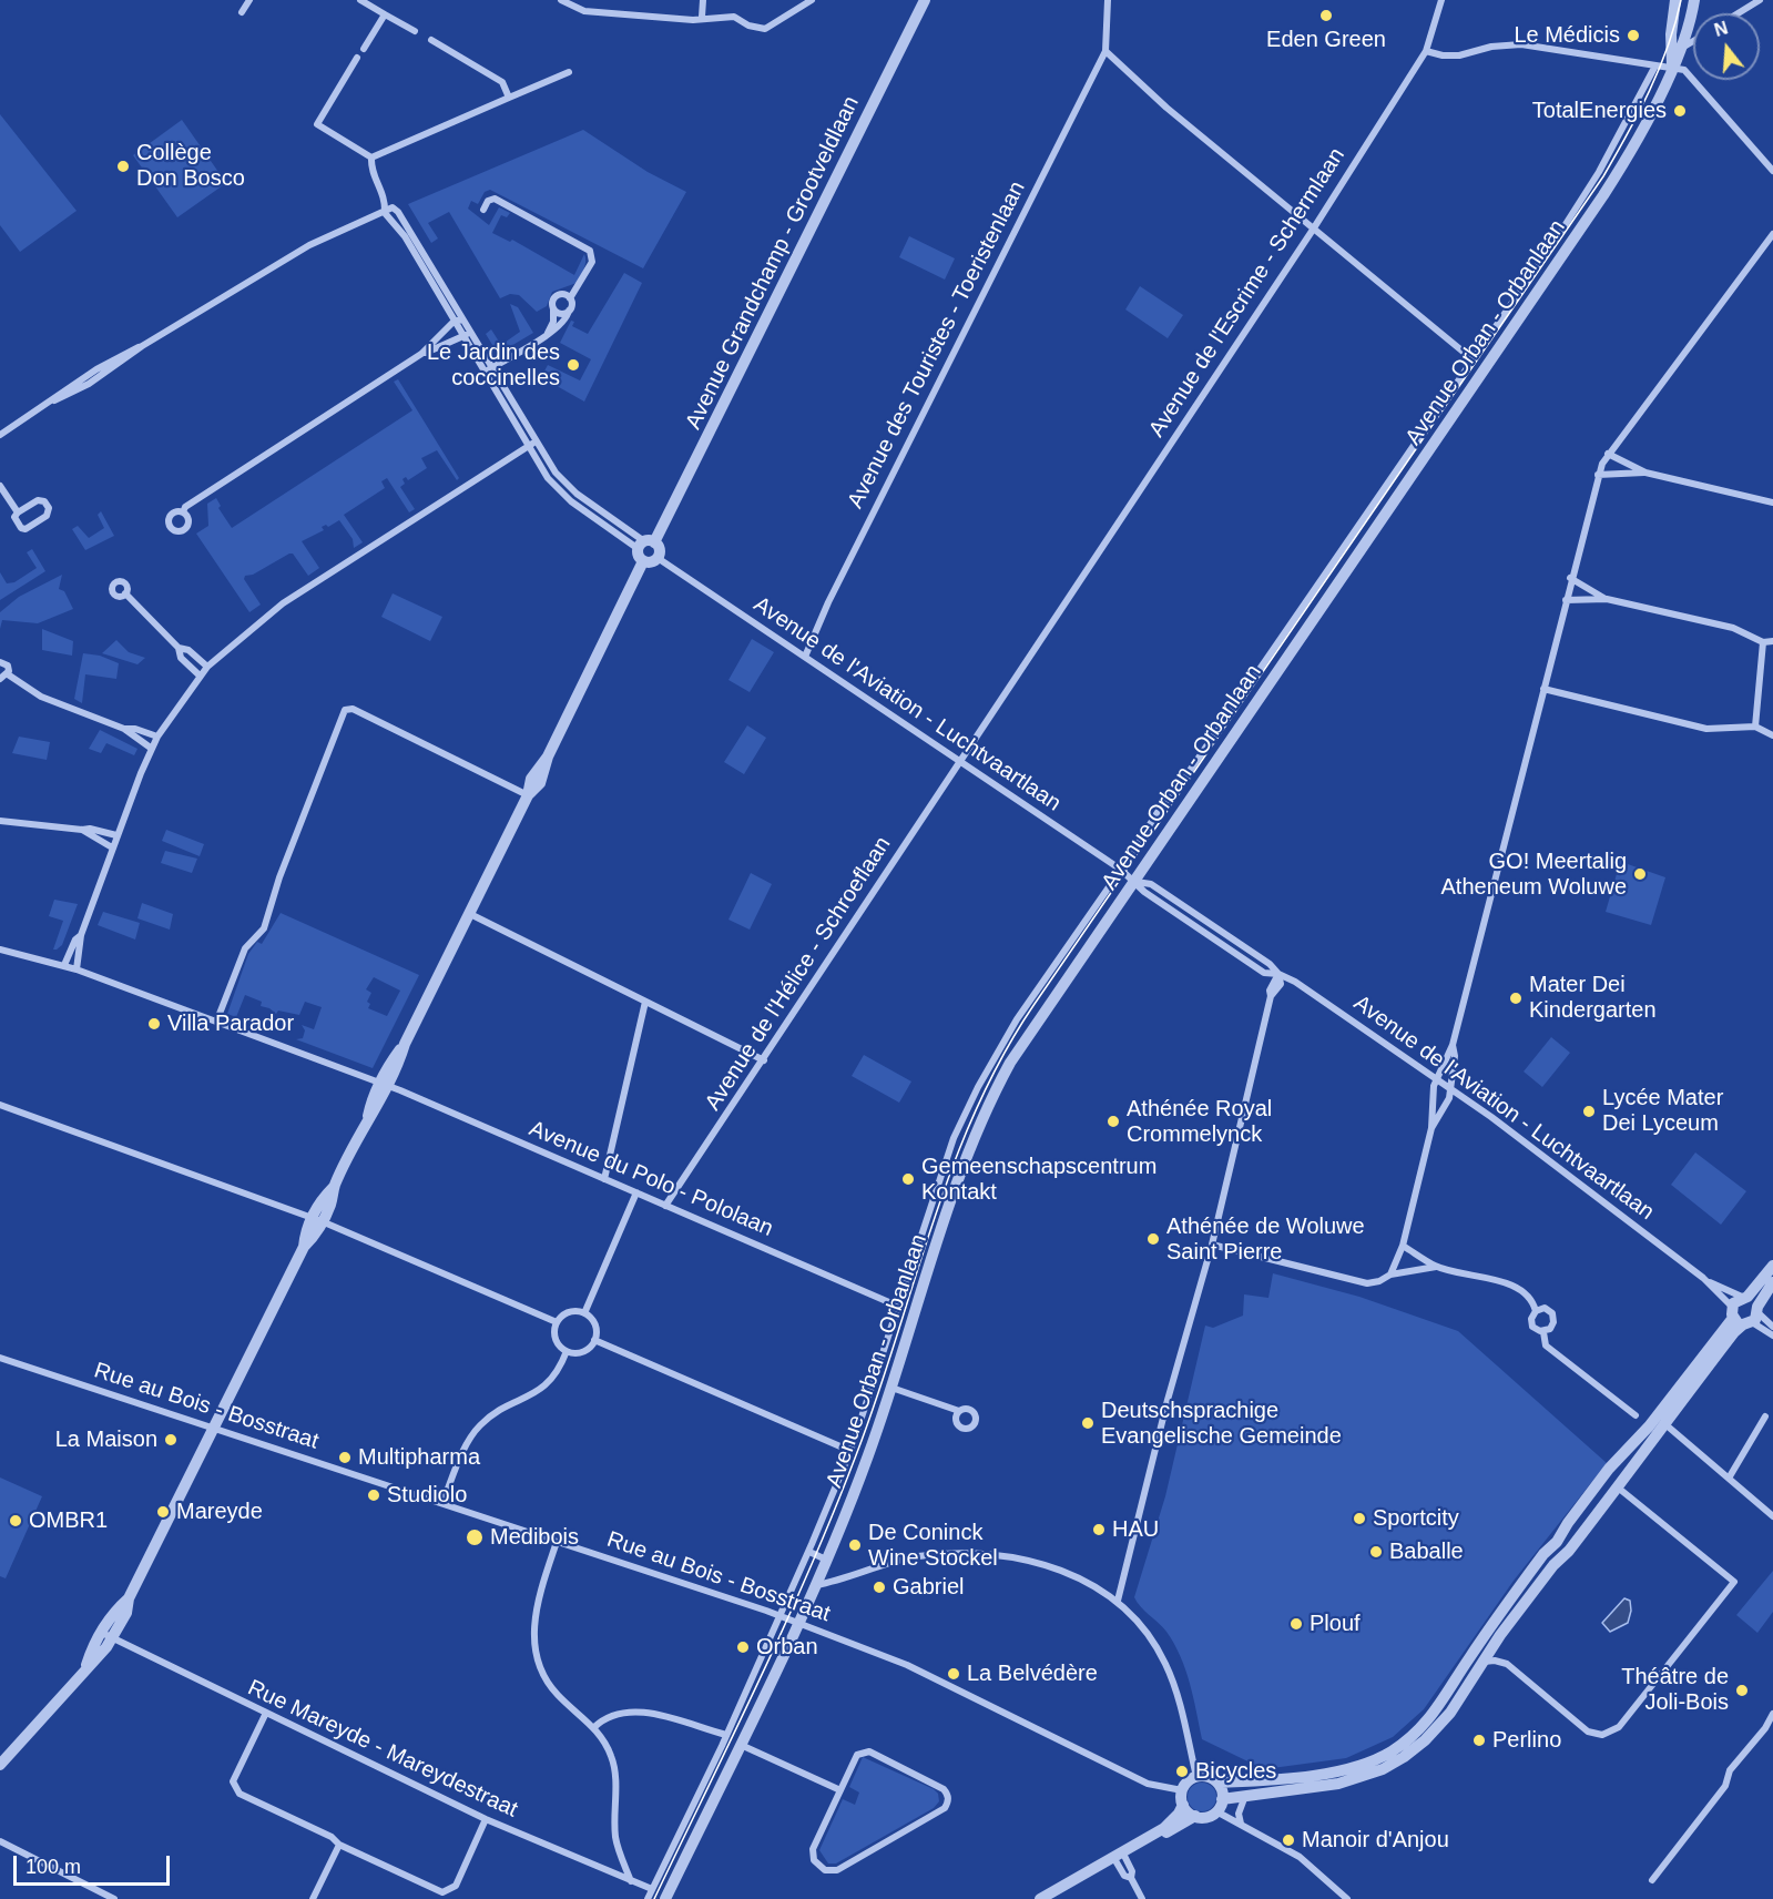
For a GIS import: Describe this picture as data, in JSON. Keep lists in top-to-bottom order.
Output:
{
  "streets": {
    "street": [
      "Avenue Grandchamp - Grootveldlaan",
      "Avenue de l'Escrime - Schermlaan",
      "Avenue Orban - Orbanlaan",
      "Avenue des Touristes - Toeristenlaan",
      "Avenue de l'Aviation - Luchtvaartlaan",
      "Avenue de l'Hélice - Schroeflaan",
      "Avenue du Polo - Pololaan",
      "Rue au Bois - Bosstraat",
      "Rue Mareyde - Mareydestraat"
    ]
  },
  "crossings": [
    ["Avenue Grandchamp - Grootveldlaan", "Avenue du Polo - Pololaan"],
    ["Avenue Grandchamp - Grootveldlaan", "Rue au Bois - Bosstraat"],
    ["Avenue Grandchamp - Grootveldlaan", "Rue Mareyde - Mareydestraat"],
    ["Avenue de l'Escrime - Schermlaan", "Avenue de l'Aviation - Luchtvaartlaan"],
    ["Avenue de l'Escrime - Schermlaan", "Avenue de l'Hélice - Schroeflaan"],
    ["Avenue Orban - Orbanlaan", "Avenue de l'Aviation - Luchtvaartlaan"],
    ["Avenue Orban - Orbanlaan", "Avenue du Polo - Pololaan"],
    ["Avenue Orban - Orbanlaan", "Rue au Bois - Bosstraat"],
    ["Avenue Orban - Orbanlaan", "Rue Mareyde - Mareydestraat"],
    ["Avenue des Touristes - Toeristenlaan", "Avenue de l'Aviation - Luchtvaartlaan"],
    ["Avenue de l'Aviation - Luchtvaartlaan", "Avenue de l'Hélice - Schroeflaan"],
    ["Avenue de l'Hélice - Schroeflaan", "Avenue du Polo - Pololaan"]
  ],
  "places": [
    "Eden Green",
    "Le Médicis",
    "TotalEnergies",
    "Collège Don Bosco",
    "Le Jardin des coccinelles",
    "GO! Meertalig Atheneum Woluwe",
    "Mater Dei Kindergarten",
    "Villa Parador",
    "Lycée Mater Dei Lyceum",
    "Athénée Royal Crommelynck",
    "Gemeenschapscentrum Kontakt",
    "Athénée de Woluwe Saint Pierre",
    "Deutschsprachige Evangelische Gemeinde",
    "La Maison",
    "Multipharma",
    "Studiolo",
    "Mareyde",
    "Sportcity",
    "OMBR1",
    "HAU",
    "Medibois",
    "De Coninck Wine Stockel",
    "Baballe",
    "Gabriel",
    "Plouf",
    "Orban",
    "La Belvédère",
    "Théâtre de Joli-Bois",
    "Perlino",
    "Bicycles",
    "Manoir d'Anjou"
  ],
  "scale_bar": "100 m",
  "north": "top"
}
